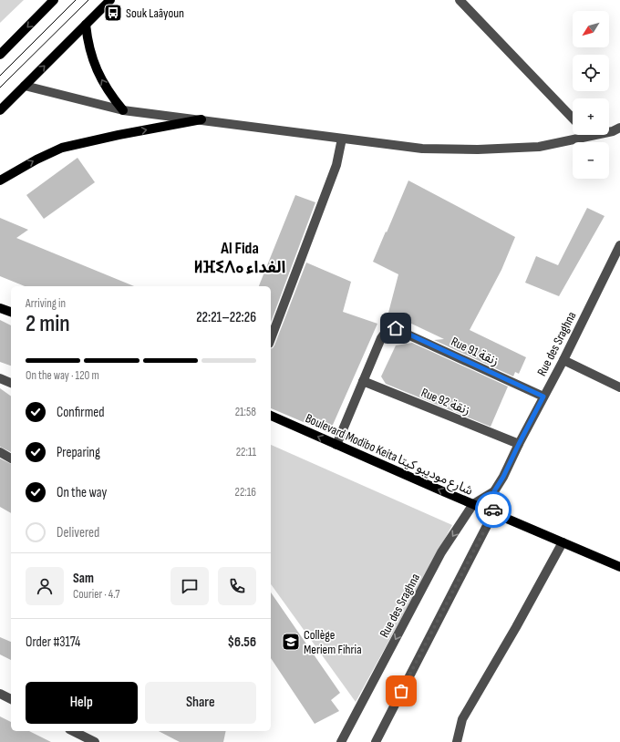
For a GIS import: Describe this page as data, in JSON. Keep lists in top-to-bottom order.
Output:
{
  "streets": {
    "main road": ["Boulevard Modibo Keita شارع موديبو كيتا"],
    "street": ["Rue des Sraghna", "Rue 91 زنقة", "Rue 92 زنقة"]
  },
  "crossings": [
    ["Rue des Sraghna", "Rue 91 زنقة"],
    ["Rue des Sraghna", "Rue 92 زنقة"],
    ["Rue des Sraghna", "Boulevard Modibo Keita شارع موديبو كيتا"],
    ["Rue 91 زنقة", "Rue 92 زنقة"]
  ],
  "one_way": ["Boulevard Modibo Keita شارع موديبو كيتا"],
  "districts": ["Al Fida ⵍⴼⵉⴷⴰ الفداء"],
  "places": {
    "bus stop": ["Souk Laâyoun"],
    "school or university": ["Collège Meriem Fihria"]
  },
  "north": "bottom left",
  "page": {
    "map_buttons": ["+", "−"],
    "heading": ["2 min", "Arriving in", "22:21–22:26"],
    "panel": [
      "Sam",
      "Courier · 4.7",
      "Order #3174",
      "$6.56"
    ],
    "bar": "On the way · 120 m",
    "list": [
      ["Confirmed", "21:58"],
      ["Preparing", "22:11"],
      ["On the way", "22:16"],
      "Delivered"
    ],
    "buttons": ["Help", "Share"]
  }
}
